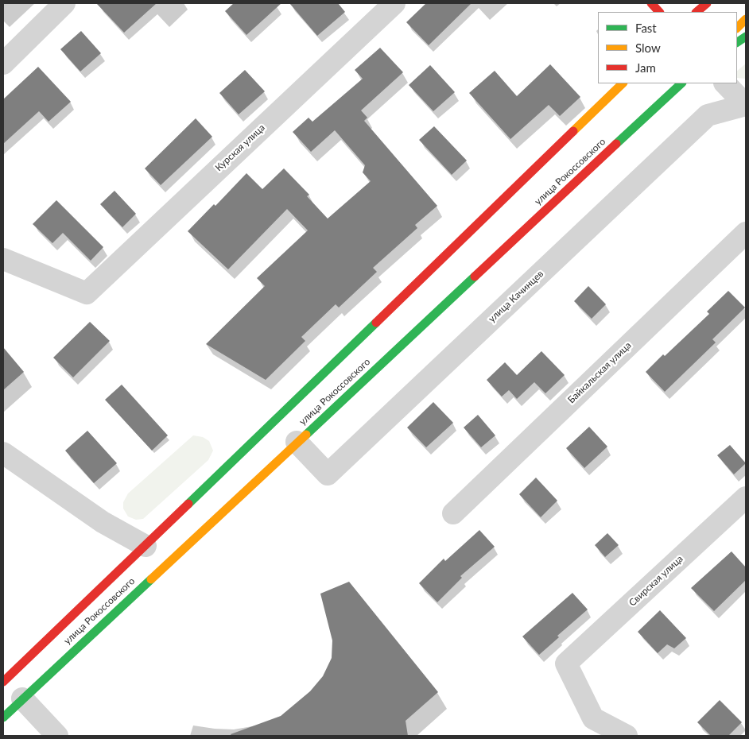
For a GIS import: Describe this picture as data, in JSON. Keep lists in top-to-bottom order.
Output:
{
  "streets": {
    "main road": ["улица Рокоссовского"],
    "street": [
      "Курская улица",
      "улица Качинцев",
      "Байкальская улица",
      "Свирская улица"
    ]
  },
  "crossings": [
    ["улица Рокоссовского", "улица Качинцев"]
  ],
  "legend": ["Fast", "Slow", "Jam"]
}
